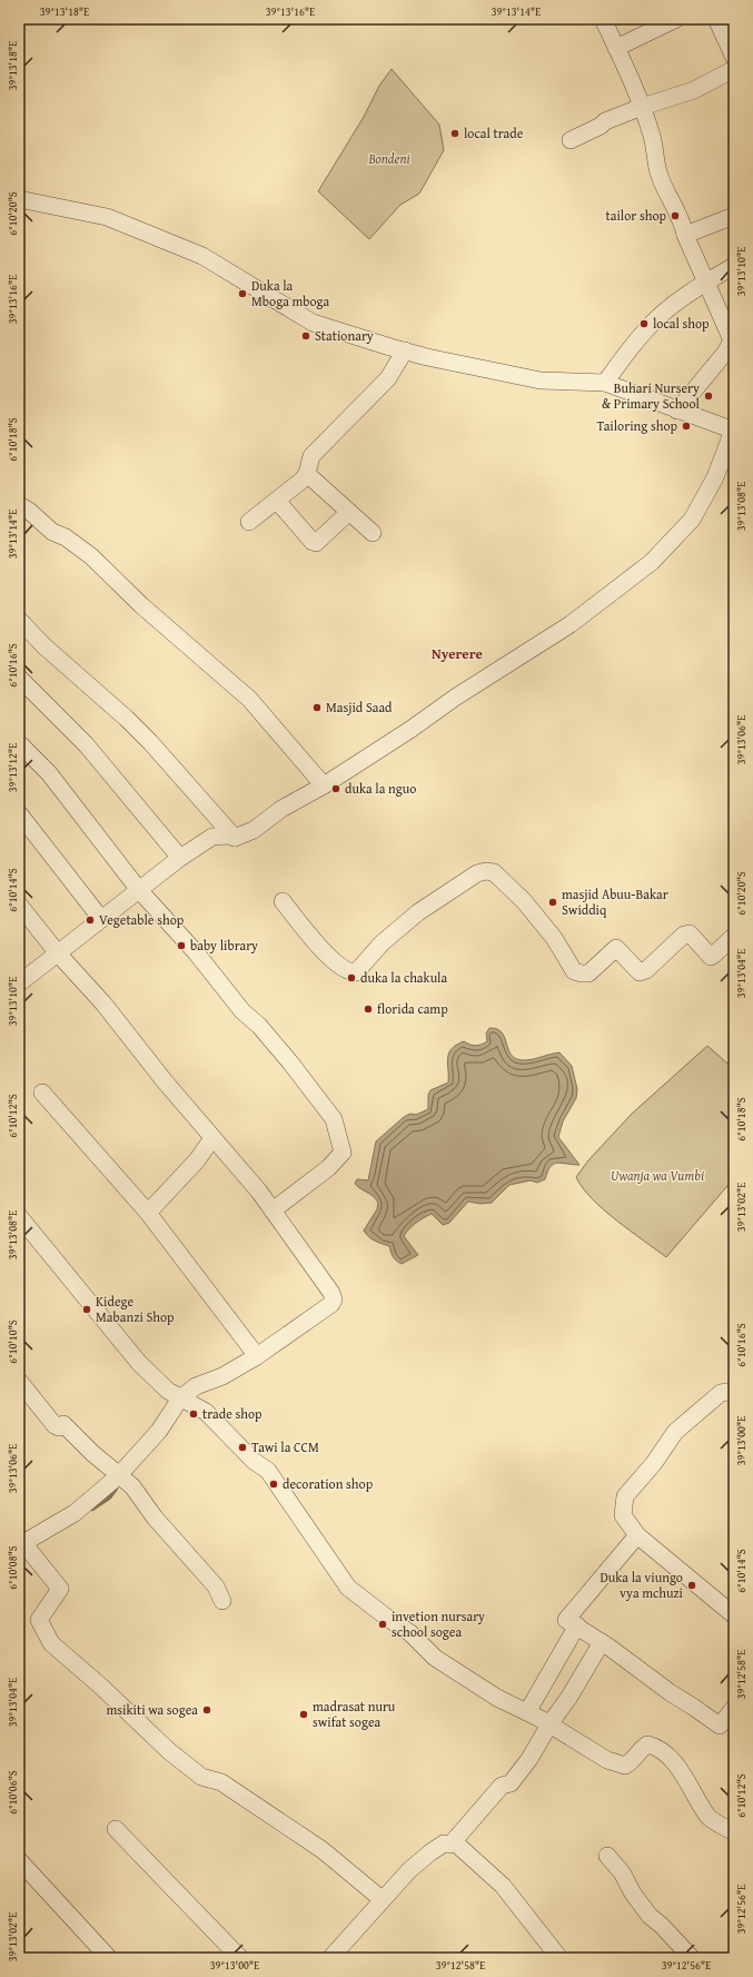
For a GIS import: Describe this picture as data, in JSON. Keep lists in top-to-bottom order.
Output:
{
  "districts": ["Nyerere"],
  "parks": ["Bondeni", "Uwanja wa Vumbi"],
  "places": [
    "local trade",
    "tailor shop",
    "Duka la Mboga mboga",
    "local shop",
    "Stationary",
    "Buhari Nursery & Primary School",
    "Tailoring shop",
    "Masjid Saad",
    "duka la nguo",
    "masjid Abuu-Bakar Swiddiq",
    "Vegetable shop",
    "baby library",
    "duka la chakula",
    "florida camp",
    "Kidege Mabanzi Shop",
    "trade shop",
    "Tawi la CCM",
    "decoration shop",
    "Duka la viungo vya mchuzi",
    "invetion nursary school sogea",
    "msikiti wa sogea",
    "madrasat nuru swifat sogea"
  ],
  "coordinates": [
    "39°13'18\"E",
    "39°13'16\"E",
    "39°13'14\"E",
    "6°10'20\"S",
    "39°13'10\"E",
    "6°10'18\"S",
    "39°13'08\"E",
    "6°10'16\"S",
    "39°13'06\"E",
    "39°13'12\"E",
    "6°10'14\"S",
    "39°13'04\"E",
    "6°10'12\"S",
    "39°13'02\"E",
    "6°10'10\"S",
    "39°13'00\"E",
    "6°10'08\"S",
    "39°12'58\"E",
    "6°10'06\"S",
    "39°12'56\"E"
  ]
}
